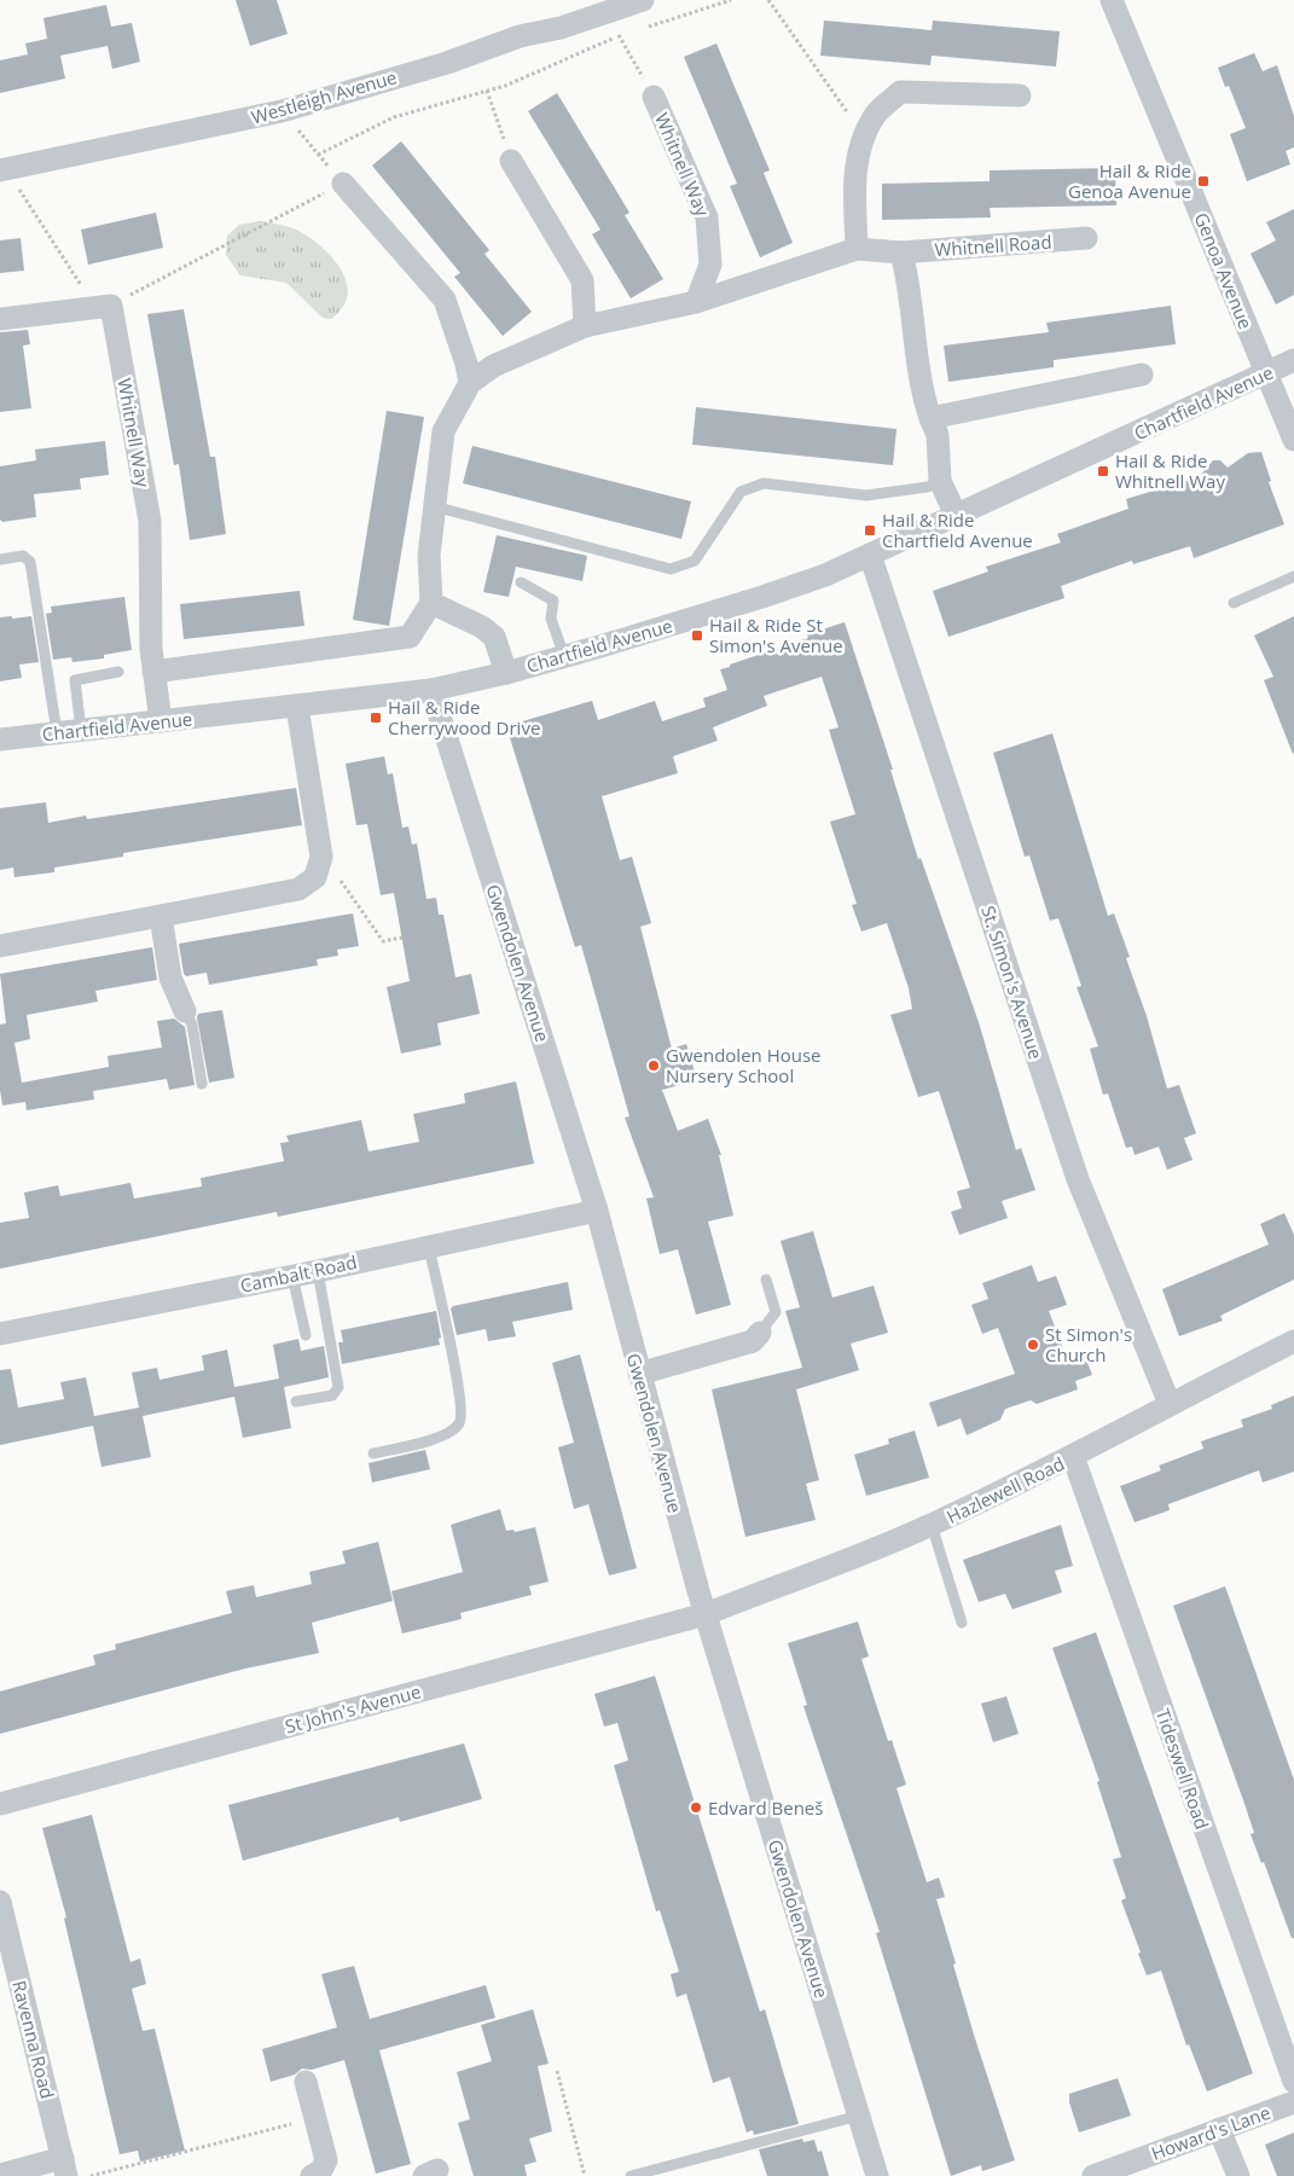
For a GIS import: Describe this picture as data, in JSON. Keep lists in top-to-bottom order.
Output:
{
  "streets": {
    "street": [
      "Westleigh Avenue",
      "Whitnell Way",
      "Whitnell Road",
      "Genoa Avenue",
      "Chartfield Avenue",
      "Gwendolen Avenue",
      "St. Simon's Avenue",
      "Cambalt Road",
      "Hazlewell Road",
      "St John's Avenue",
      "Tideswell Road",
      "Ravenna Road",
      "Howard's Lane"
    ]
  },
  "crossings": [
    ["Whitnell Way", "Chartfield Avenue"],
    ["Genoa Avenue", "Chartfield Avenue"],
    ["Chartfield Avenue", "Gwendolen Avenue"],
    ["Chartfield Avenue", "St. Simon's Avenue"],
    ["Gwendolen Avenue", "Cambalt Road"],
    ["Gwendolen Avenue", "Hazlewell Road"],
    ["Gwendolen Avenue", "St John's Avenue"],
    ["St. Simon's Avenue", "Hazlewell Road"],
    ["Hazlewell Road", "St John's Avenue"],
    ["Hazlewell Road", "Tideswell Road"]
  ],
  "places": {
    "transit": [
      "Hail & Ride Genoa Avenue",
      "Hail & Ride Whitnell Way",
      "Hail & Ride Chartfield Avenue",
      "Hail & Ride St Simon's Avenue",
      "Hail & Ride Cherrywood Drive"
    ],
    "other": ["Gwendolen House Nursery School", "St Simon's Church", "Edvard Beneš"]
  }
}
